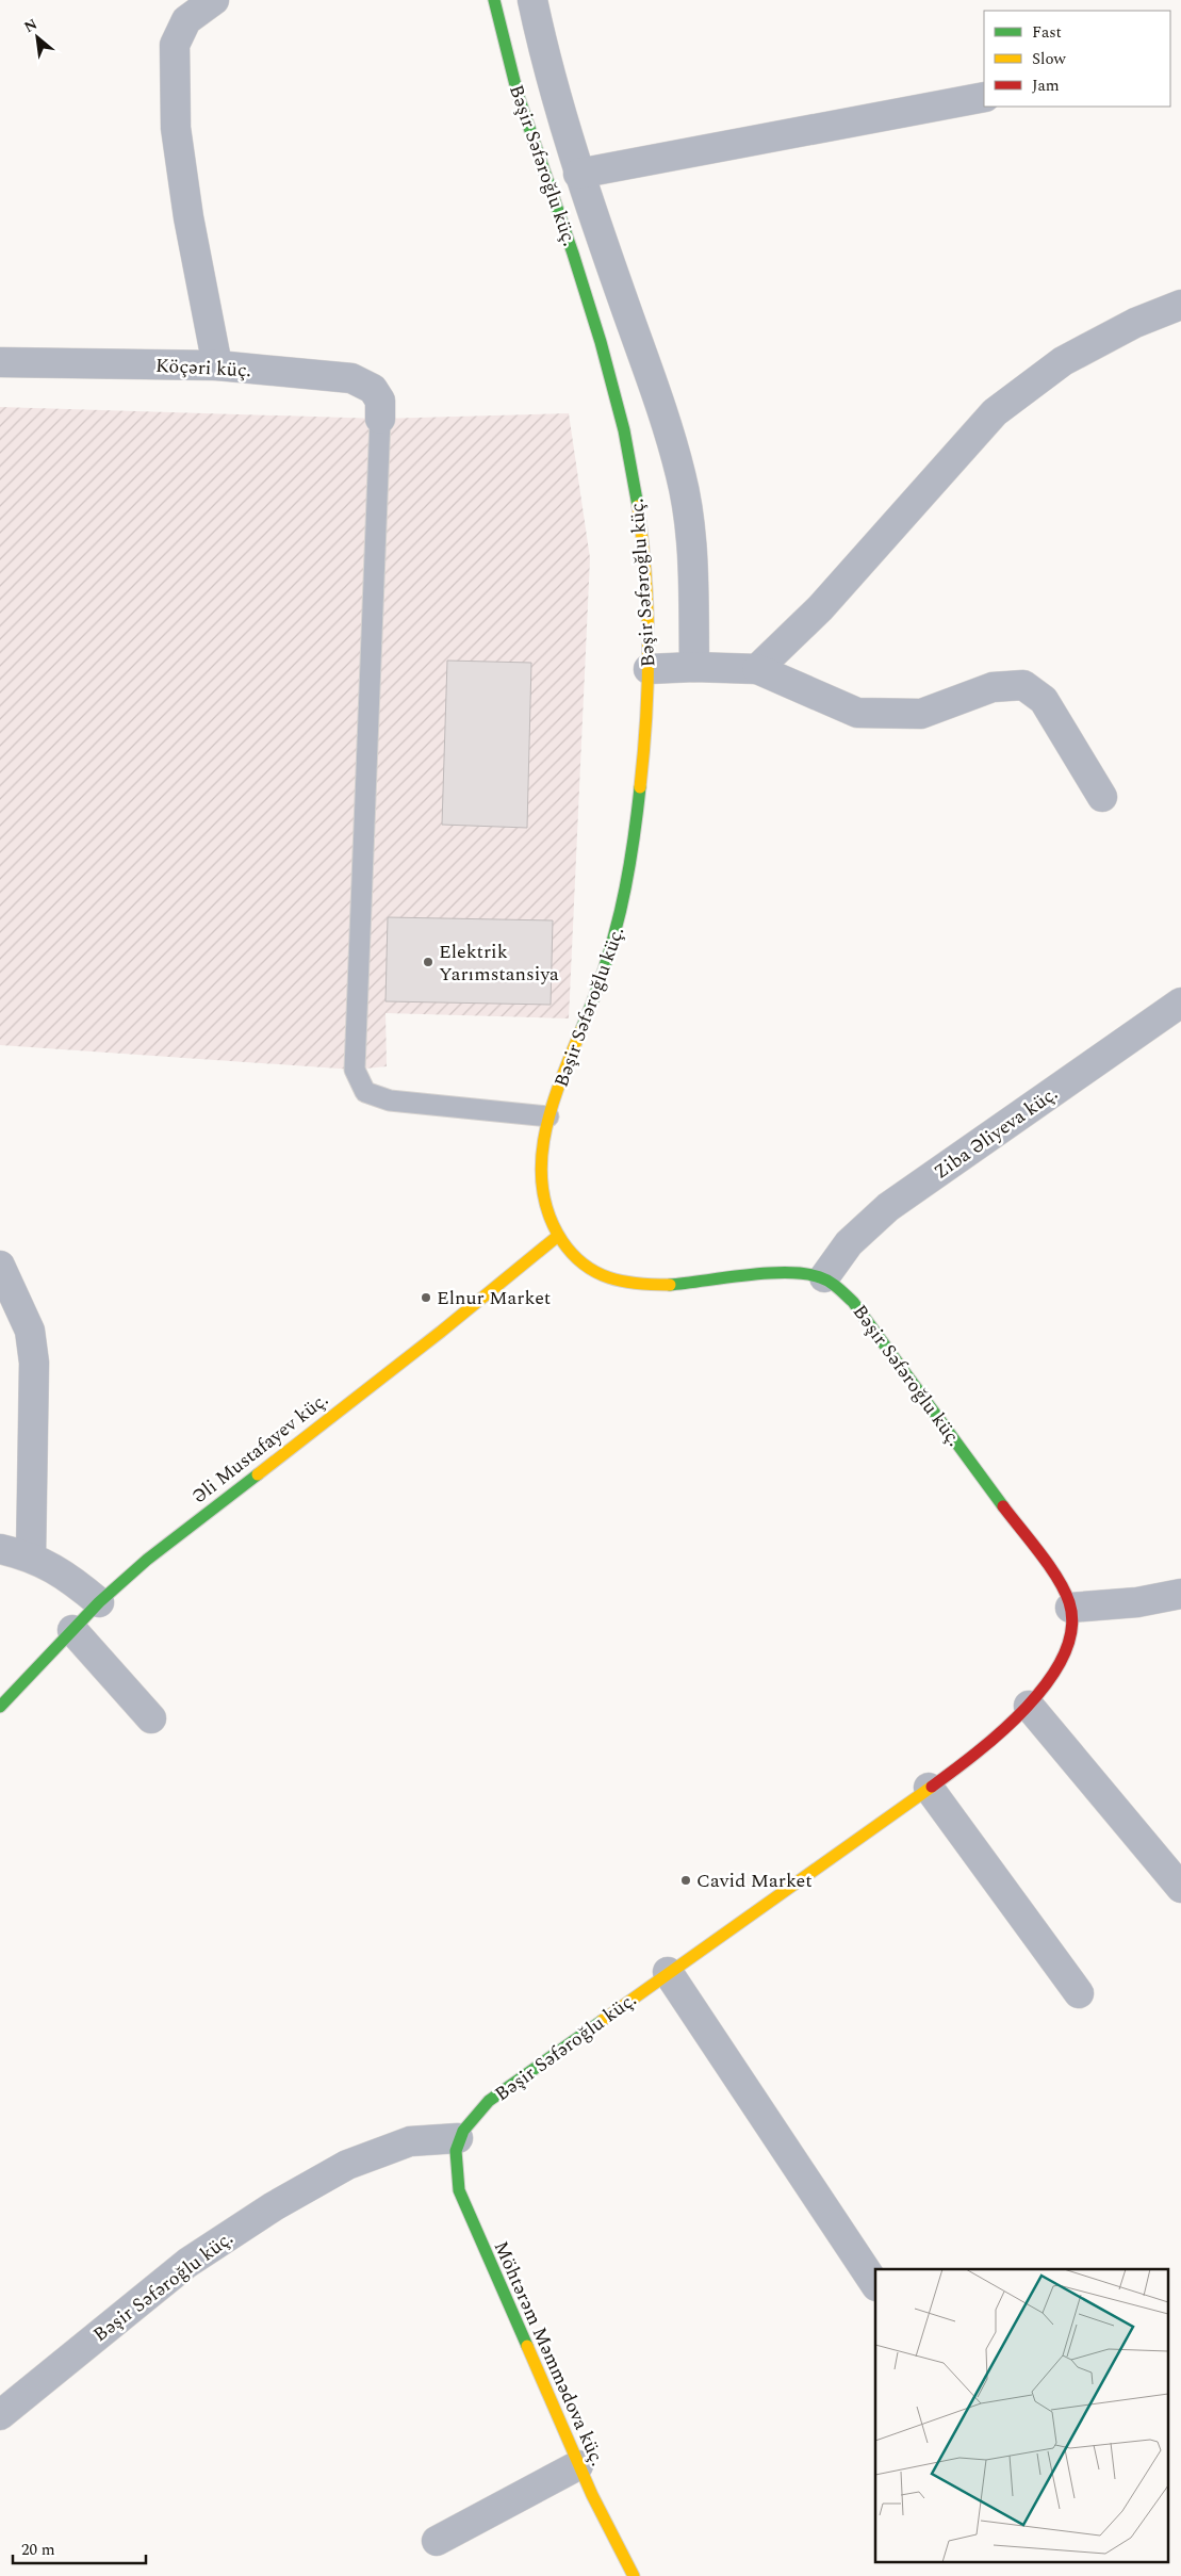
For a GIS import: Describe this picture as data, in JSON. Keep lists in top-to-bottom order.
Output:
{
  "streets": {
    "street": [
      "Bəşir Səfəroğlu küç.",
      "Köçəri küç.",
      "Ziba Əliyeva küç.",
      "Əli Mustafayev küç.",
      "Möhtərəm Məmmədova küç."
    ]
  },
  "crossings": [
    ["Bəşir Səfəroğlu küç.", "Ziba Əliyeva küç."],
    ["Bəşir Səfəroğlu küç.", "Əli Mustafayev küç."],
    ["Bəşir Səfəroğlu küç.", "Möhtərəm Məmmədova küç."]
  ],
  "places": ["Elektrik Yarımstansiya", "Elnur Market", "Cavid Market"],
  "legend": ["Fast", "Slow", "Jam"],
  "scale_bar": "20 m",
  "north": "top left"
}
